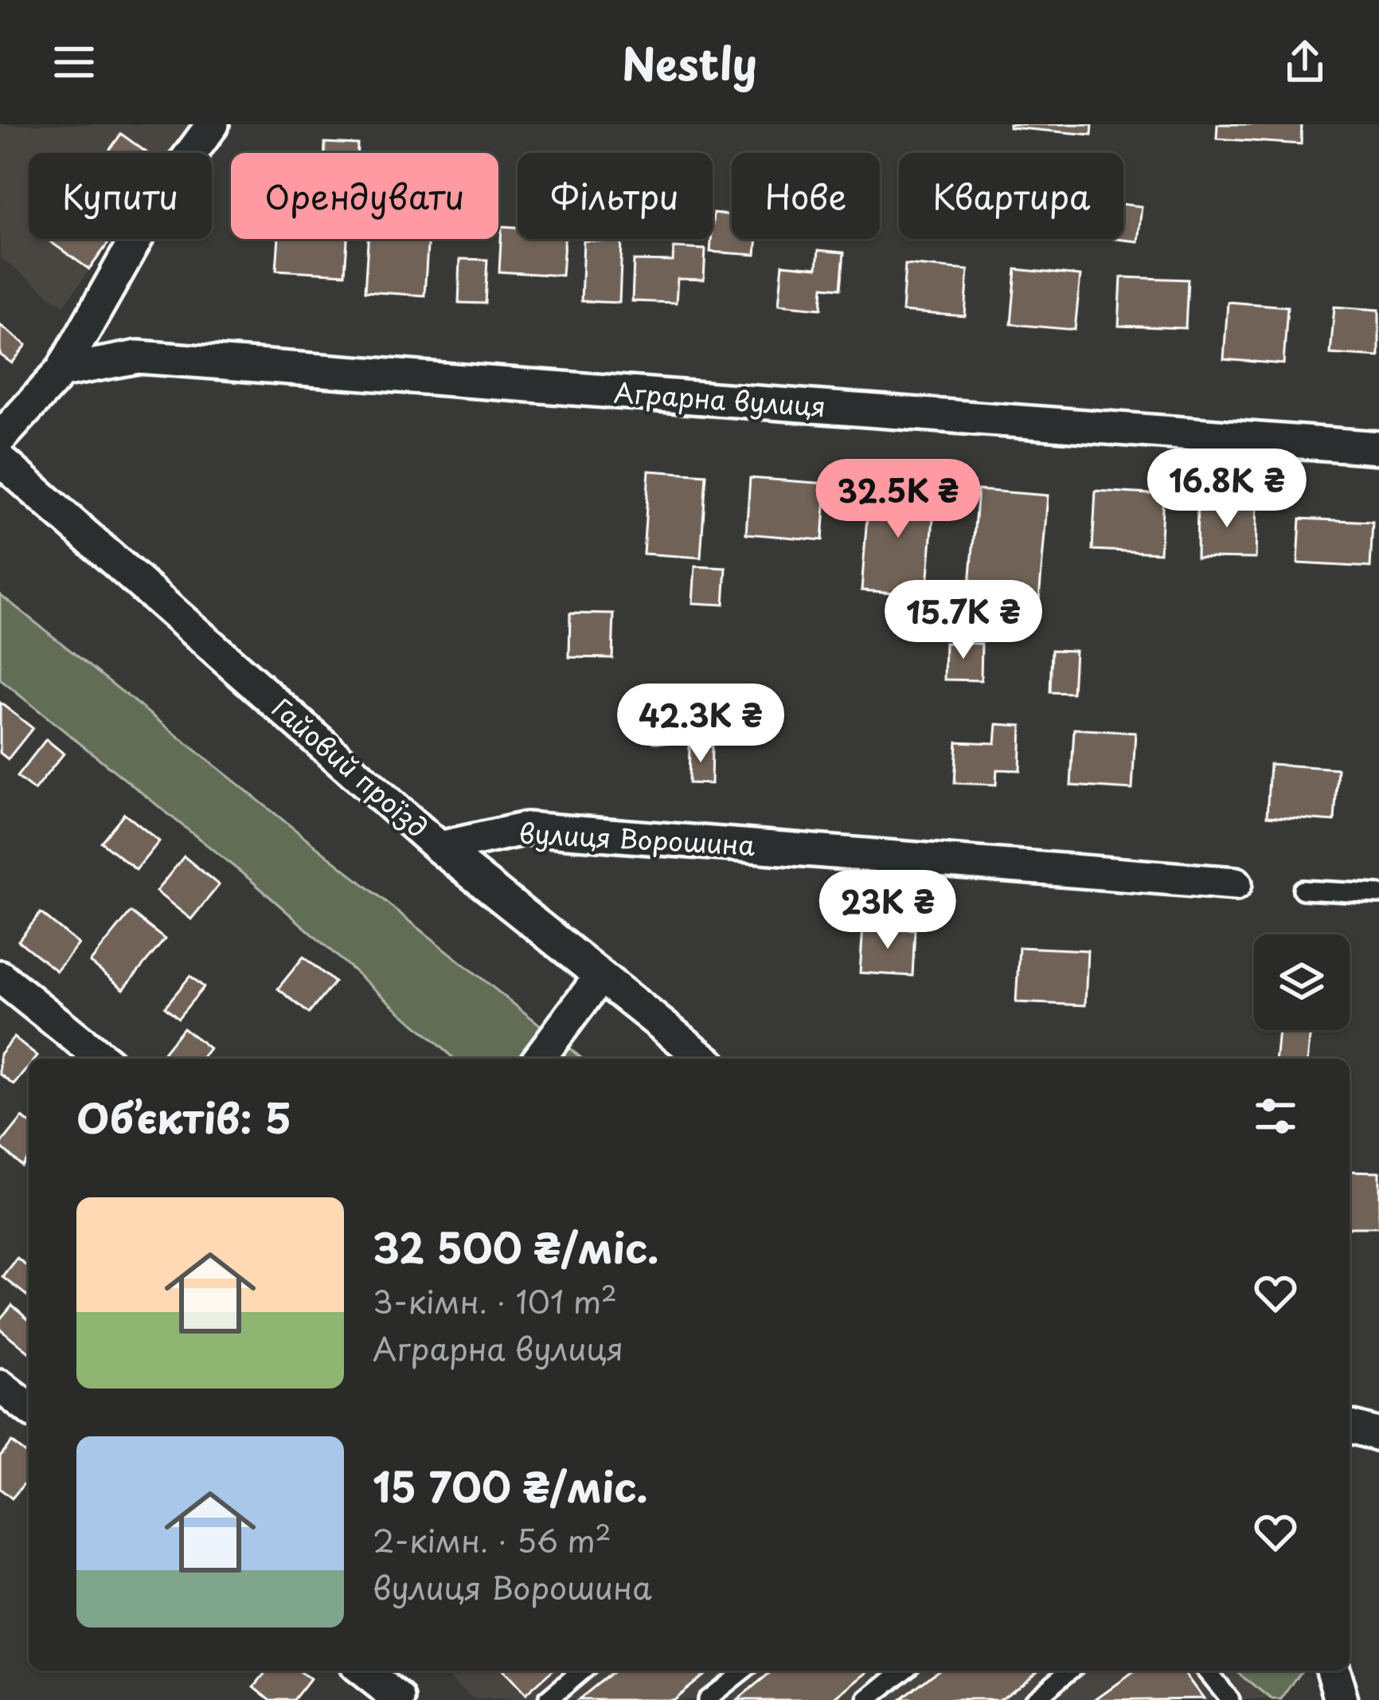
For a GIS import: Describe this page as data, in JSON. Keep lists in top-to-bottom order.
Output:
{
  "streets": {
    "street": ["Аграрна вулиця", "Гайовий проїзд", "вулиця Ворошина"]
  },
  "crossings": [
    ["Гайовий проїзд", "вулиця Ворошина"]
  ],
  "page": {
    "header": "Nestly",
    "chip": [
      "Купити",
      "Орендувати",
      "Фільтри",
      "Нове",
      "Квартира"
    ],
    "price": [
      "16.8K ₴",
      "32.5K ₴",
      "15.7K ₴",
      "42.3K ₴",
      "23K ₴"
    ],
    "heading": "Об’єктів: 5",
    "list": [
      {
        "name": "32 500 ₴/міс.",
        "note": "3-кімн. · 101 m² · Аграрна вулиця"
      },
      {
        "name": "15 700 ₴/міс.",
        "note": "2-кімн. · 56 m² · вулиця Ворошина"
      }
    ]
  }
}
